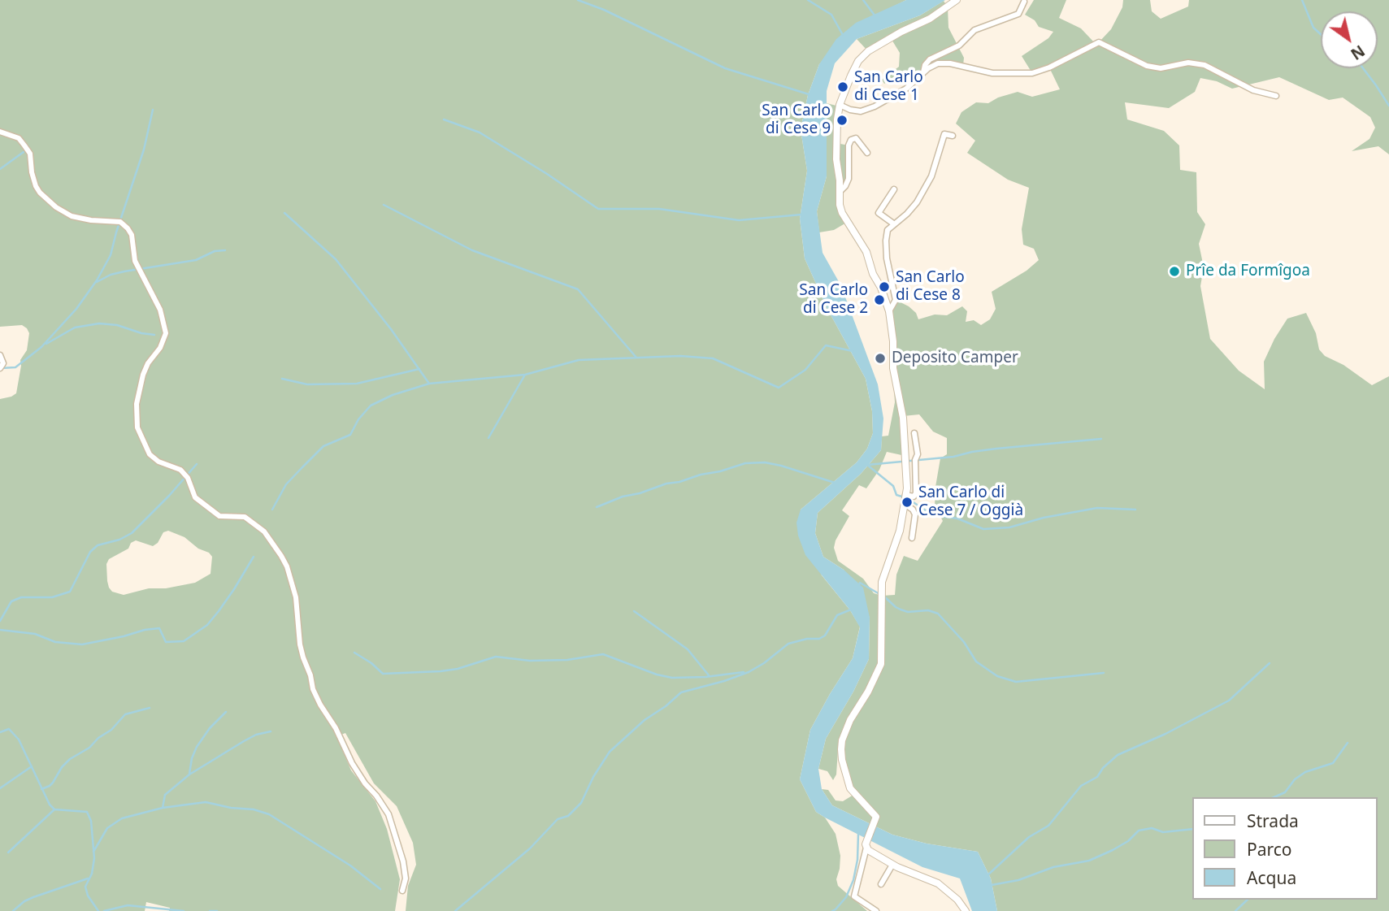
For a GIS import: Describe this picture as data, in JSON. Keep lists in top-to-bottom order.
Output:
{
  "places": [
    "San Carlo di Cese 1",
    "San Carlo di Cese 9",
    "Prîe da Formîgoa",
    "San Carlo di Cese 8",
    "San Carlo di Cese 2",
    "Deposito Camper",
    "San Carlo di Cese 7 / Oggià"
  ],
  "legend": ["Strada", "Parco", "Acqua"],
  "north": "bottom right"
}
